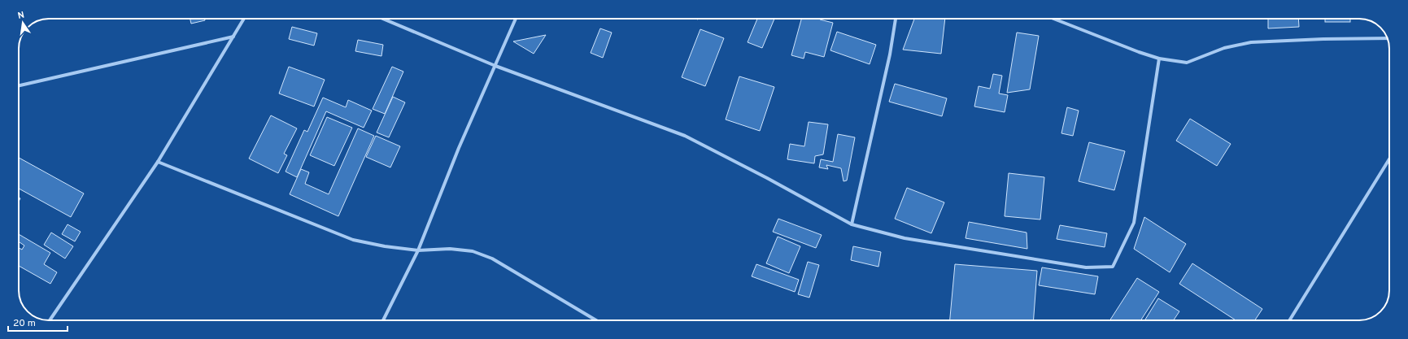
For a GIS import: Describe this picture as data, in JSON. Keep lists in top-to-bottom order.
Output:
{
  "scale_bar": "20 m",
  "north": "top"
}
